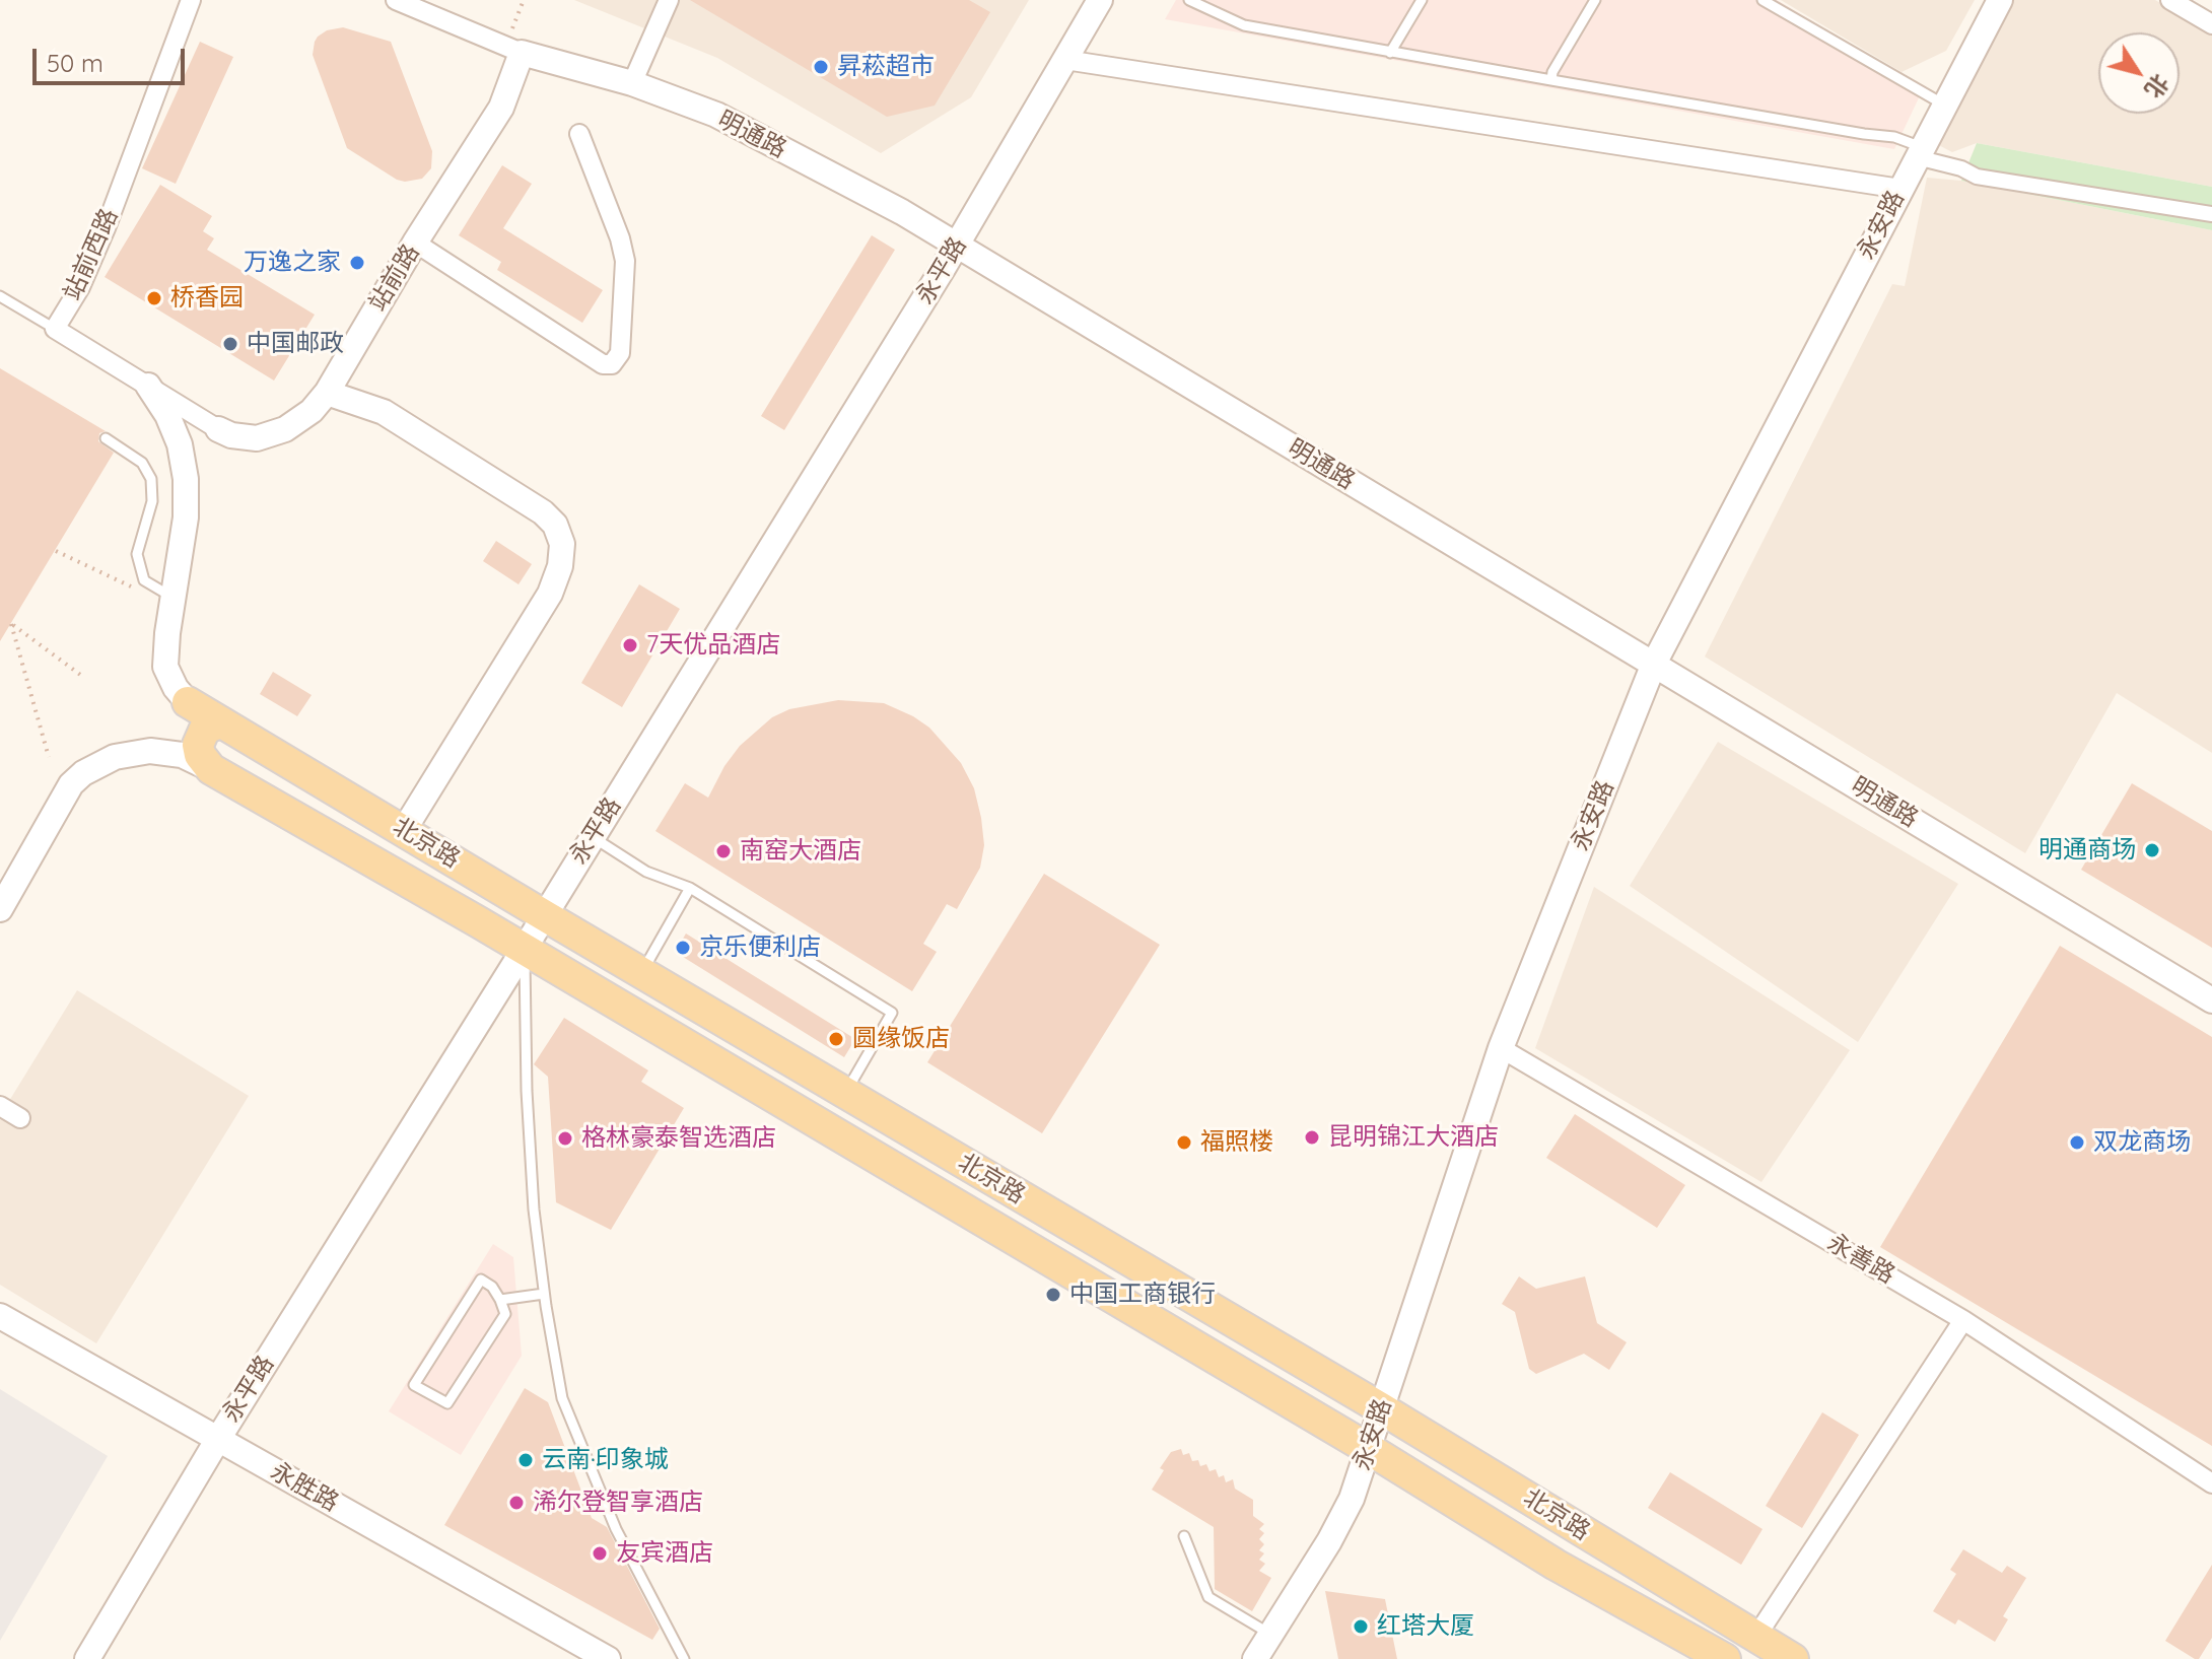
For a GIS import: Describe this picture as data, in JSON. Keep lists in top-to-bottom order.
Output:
{
  "streets": {
    "main road": ["北京路"],
    "street": [
      "明通路",
      "永安路",
      "站前西路",
      "永平路",
      "站前路",
      "永善路",
      "永胜路"
    ]
  },
  "crossings": [
    ["明通路", "永安路"],
    ["明通路", "永平路"],
    ["明通路", "站前路"],
    ["永安路", "北京路"],
    ["永安路", "永善路"],
    ["站前西路", "站前路"],
    ["永平路", "北京路"],
    ["永平路", "永胜路"]
  ],
  "places": [
    "昇菘超市",
    "万逸之家",
    "桥香园",
    "中国邮政",
    "7天优品酒店",
    "明通商场",
    "南窑大酒店",
    "京乐便利店",
    "圆缘饭店",
    "昆明锦江大酒店",
    "格林豪泰智选酒店",
    "福照楼",
    "双龙商场",
    "中国工商银行",
    "云南·印象城",
    "浠尔登智享酒店",
    "友宾酒店",
    "红塔大厦"
  ],
  "scale_bar": "50 m",
  "north": "bottom right"
}
